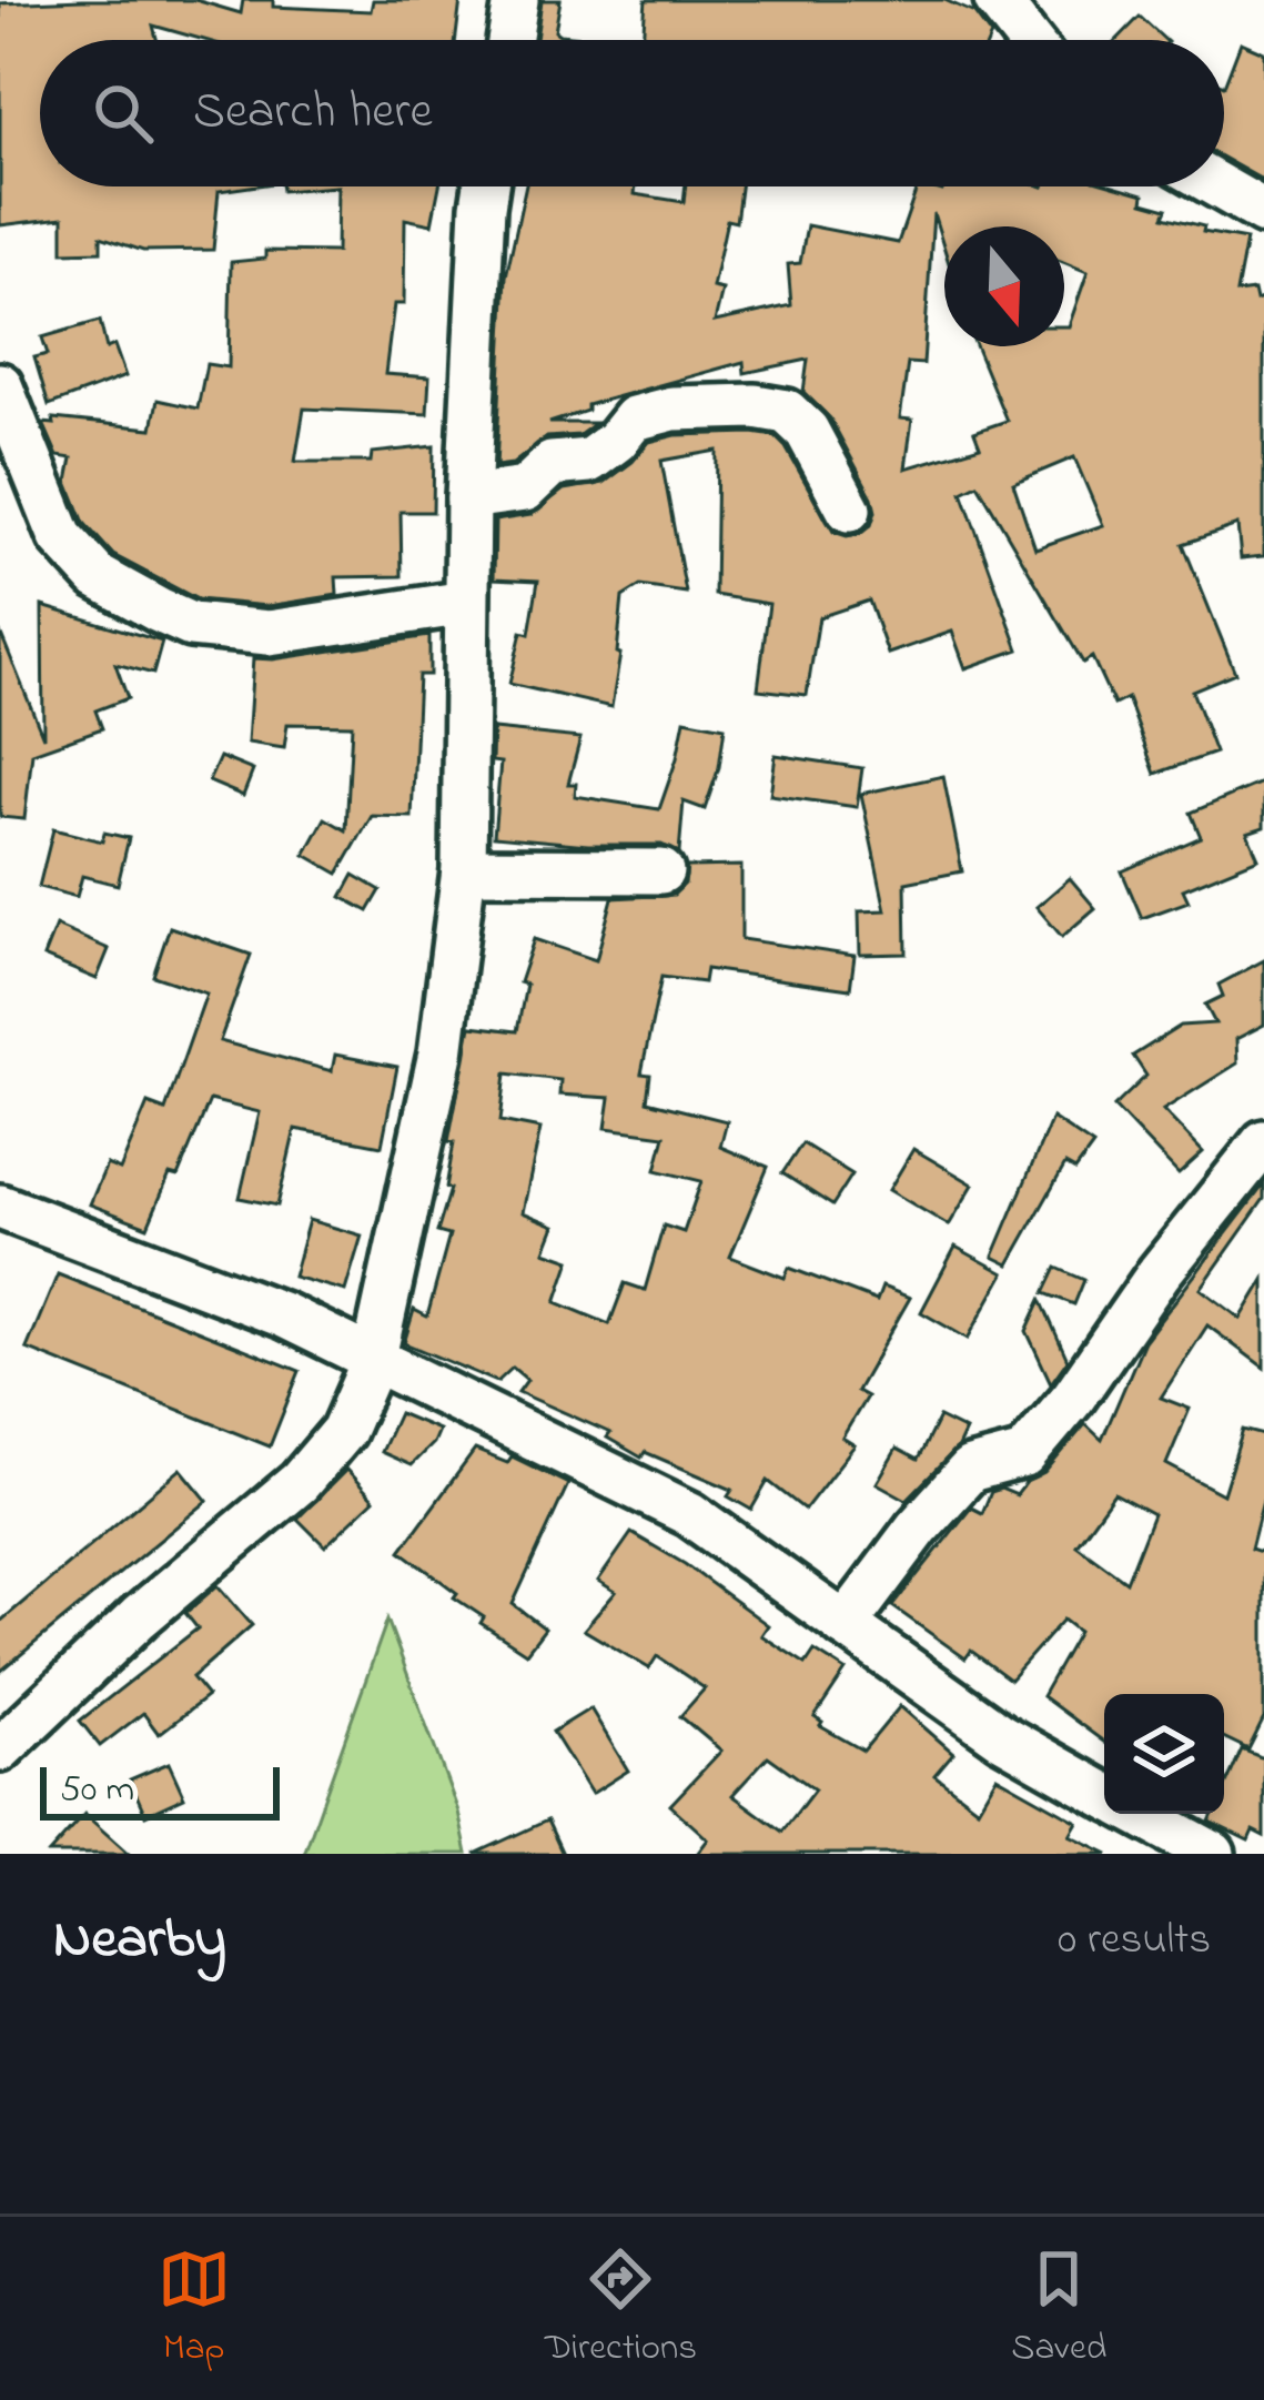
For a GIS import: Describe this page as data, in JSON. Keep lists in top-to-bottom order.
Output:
{
  "scale_bar": "50 m",
  "north": "bottom",
  "page": {
    "search": "Search here",
    "scale": "50 m",
    "heading": ["Nearby", "0 results"],
    "nav": ["Map", "Directions", "Saved"]
  }
}
